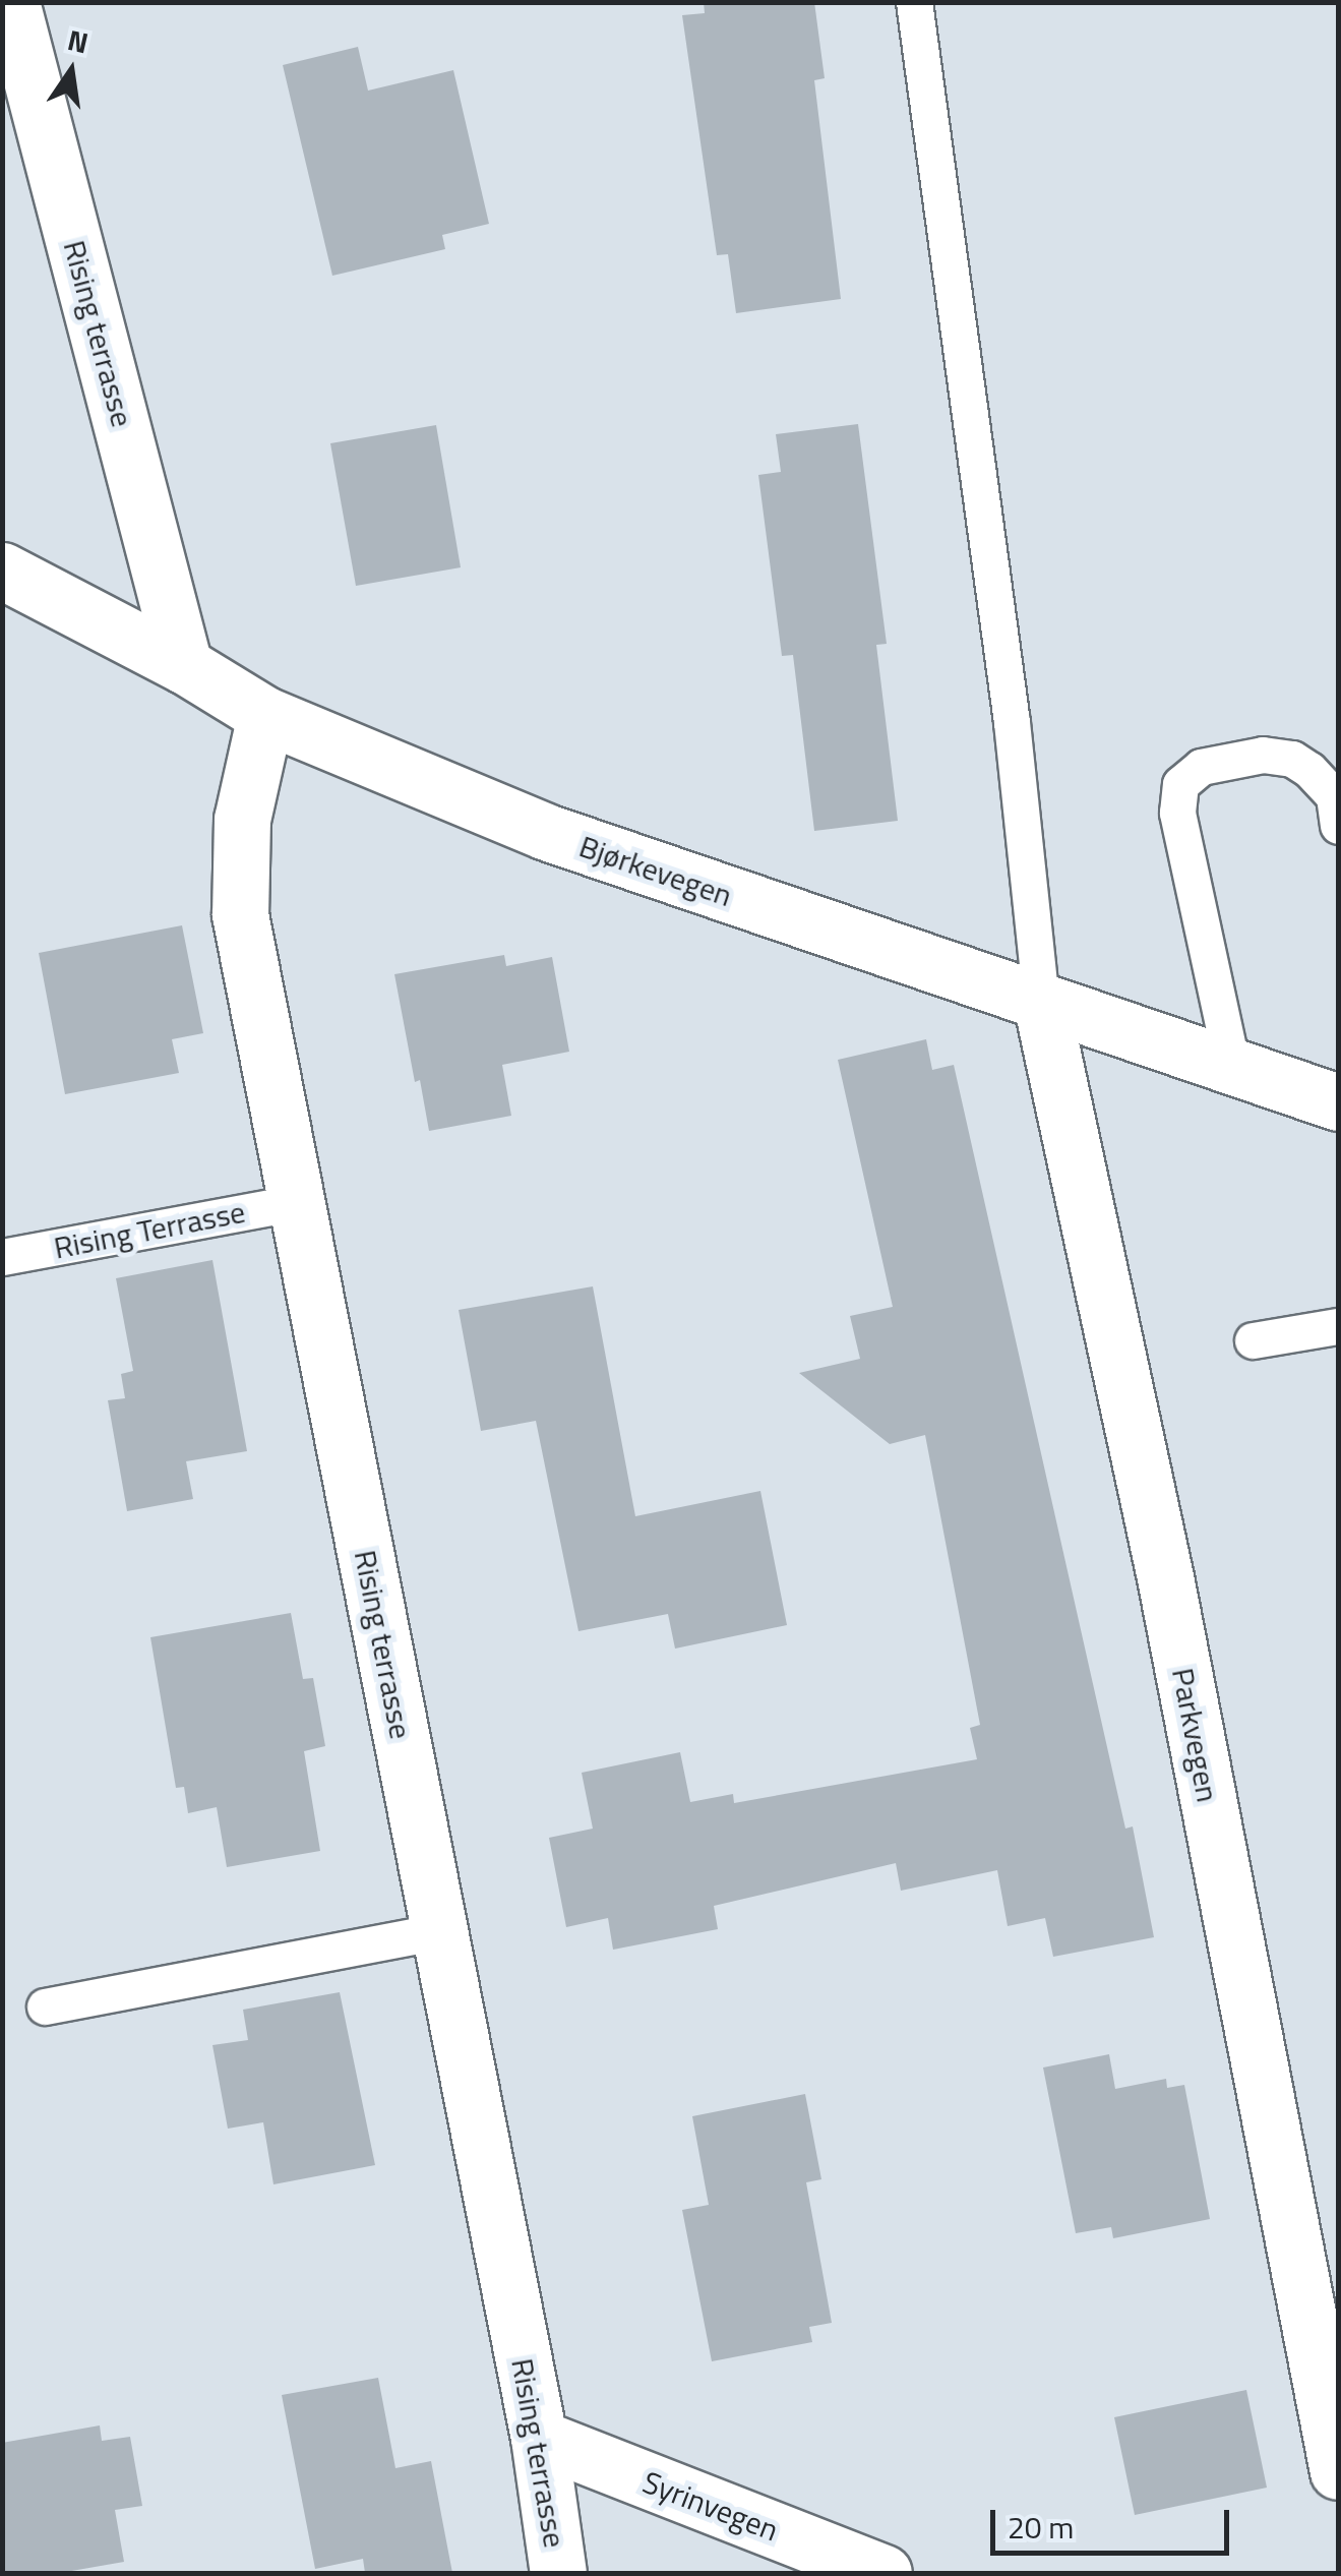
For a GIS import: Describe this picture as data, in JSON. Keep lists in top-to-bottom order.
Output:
{
  "streets": {
    "street": [
      "Rising terrasse",
      "Bjørkevegen",
      "Parkvegen",
      "Syrinvegen"
    ],
    "lane": ["Rising Terrasse"]
  },
  "crossings": [
    ["Rising terrasse", "Bjørkevegen"],
    ["Rising terrasse", "Rising Terrasse"],
    ["Rising terrasse", "Syrinvegen"],
    ["Bjørkevegen", "Parkvegen"]
  ],
  "scale_bar": "20 m",
  "north": "top"
}
